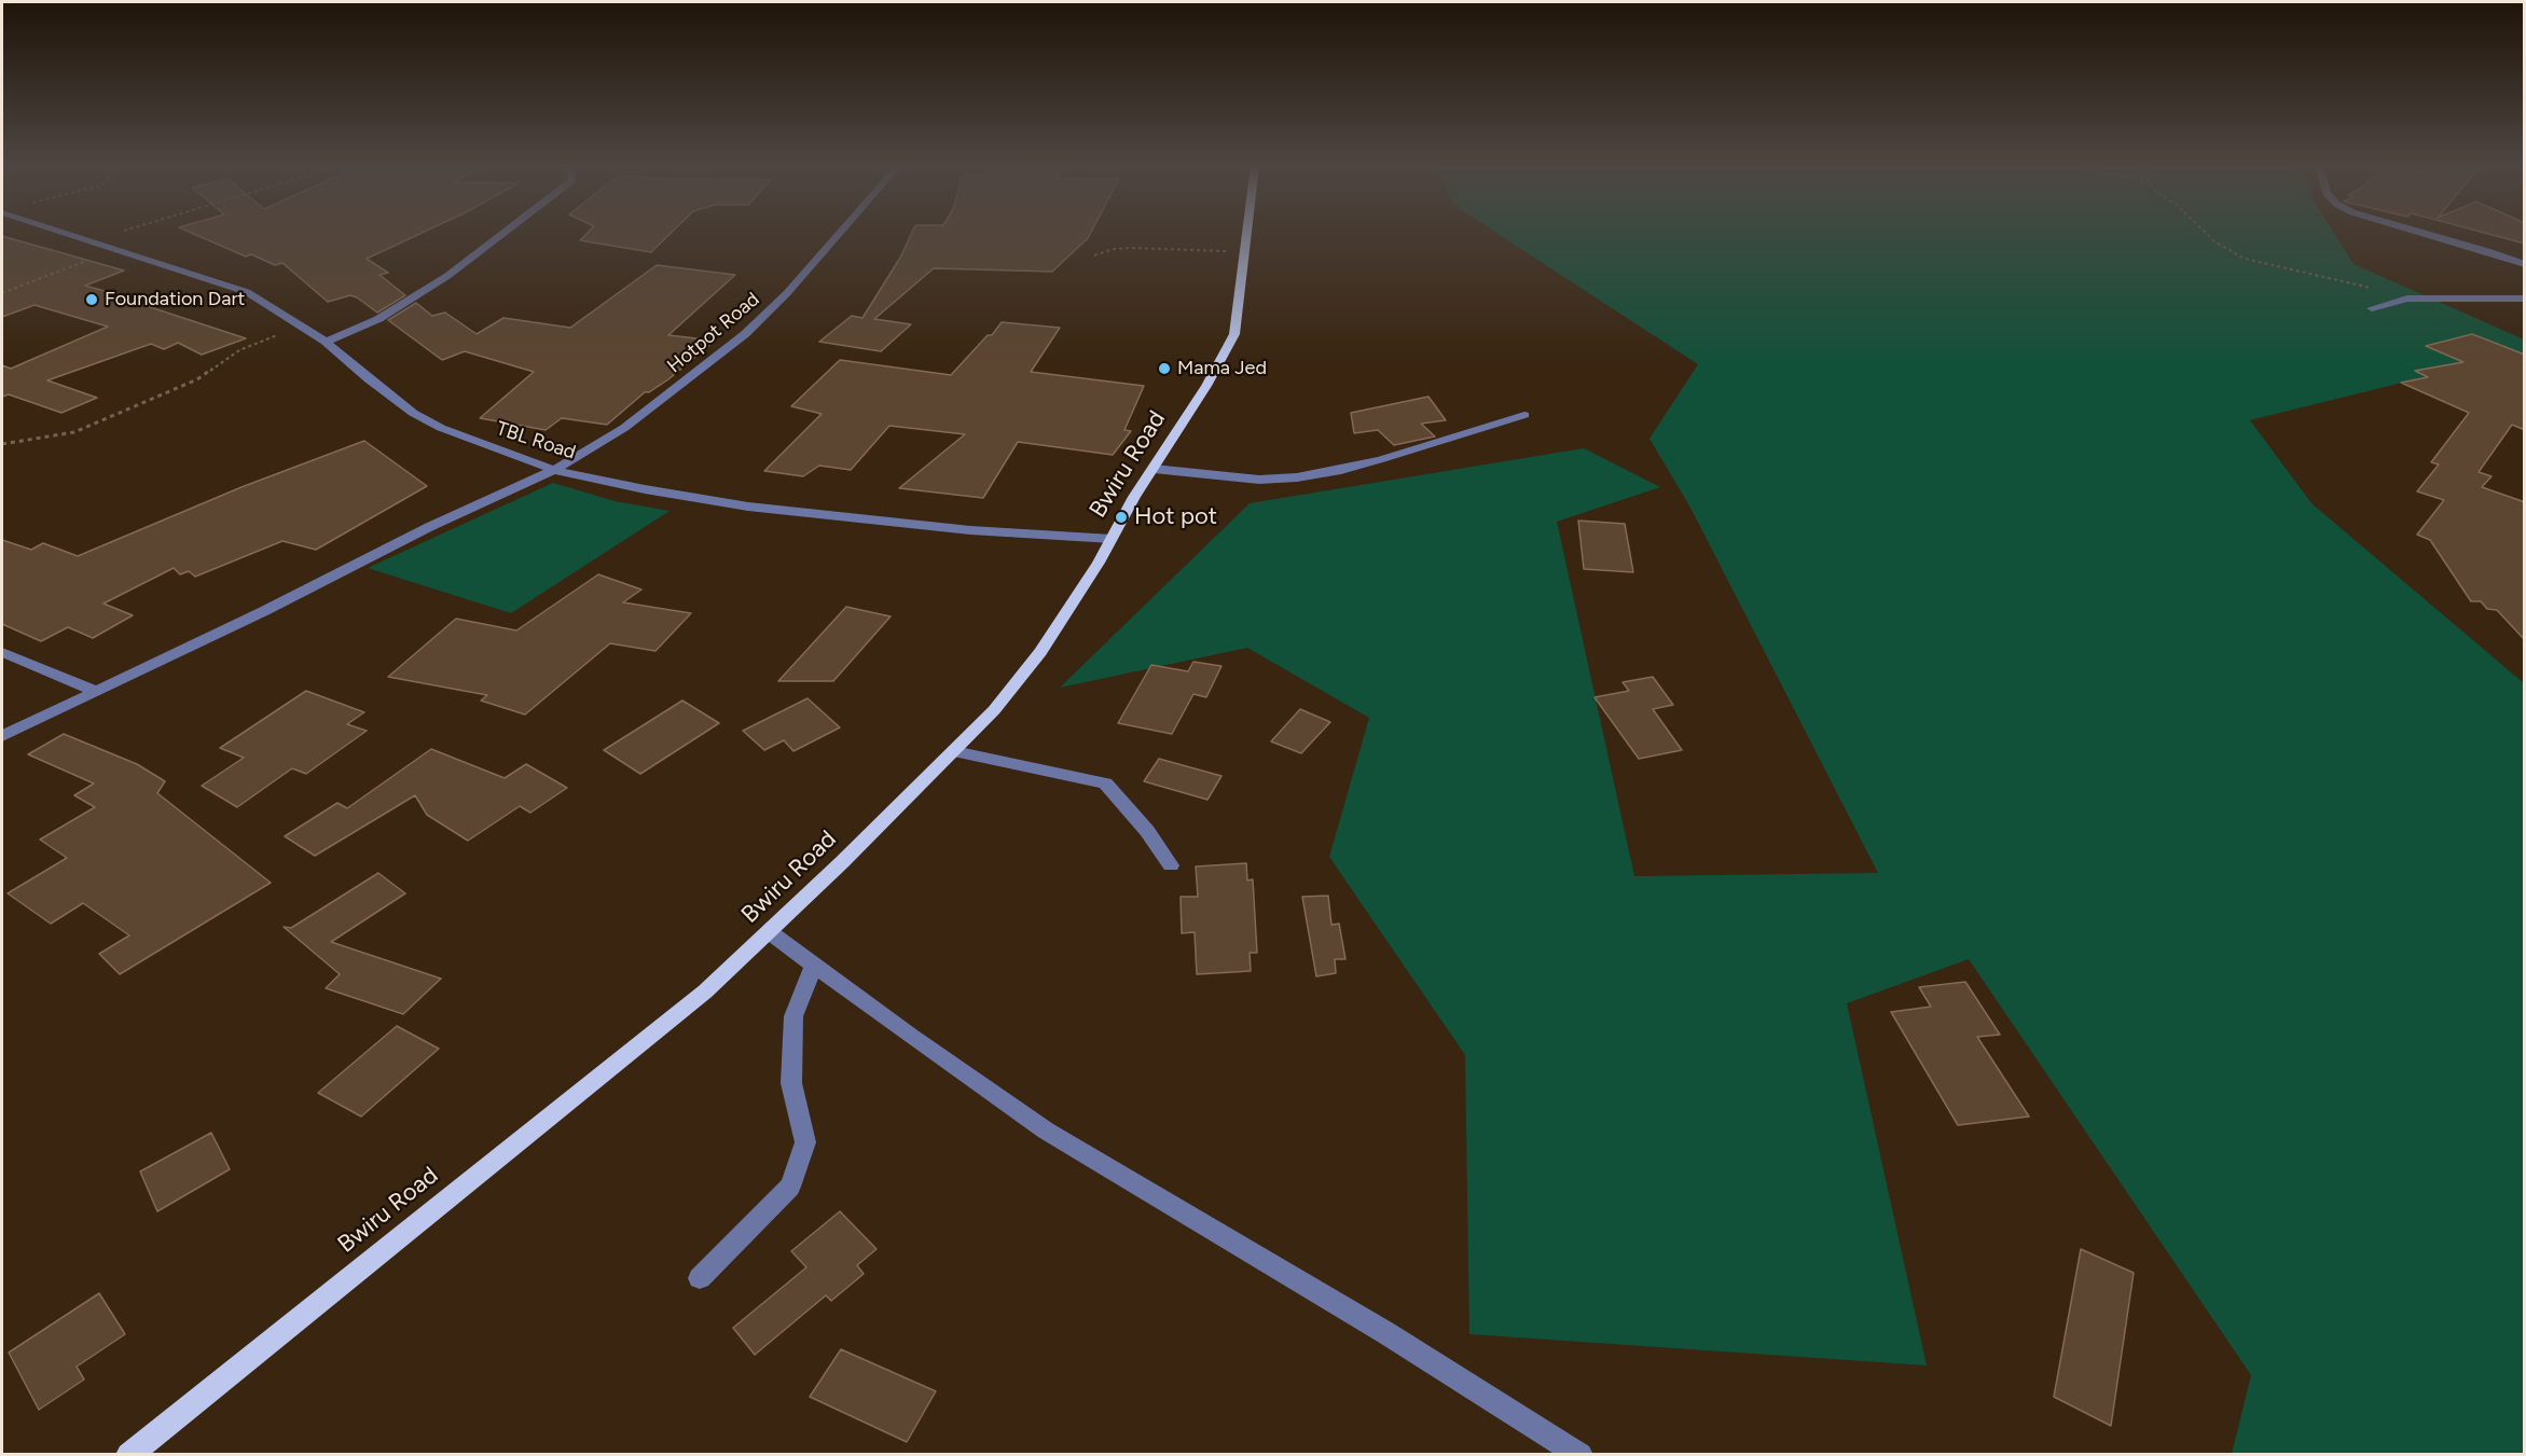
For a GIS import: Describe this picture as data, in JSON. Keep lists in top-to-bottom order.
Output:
{
  "streets": {
    "main road": ["Bwiru Road"],
    "street": ["Hotpot Road", "TBL Road"]
  },
  "crossings": [
    ["Hotpot Road", "TBL Road"],
    ["TBL Road", "Bwiru Road"]
  ],
  "places": ["Foundation Dart", "Mama Jed", "Hot pot"]
}
